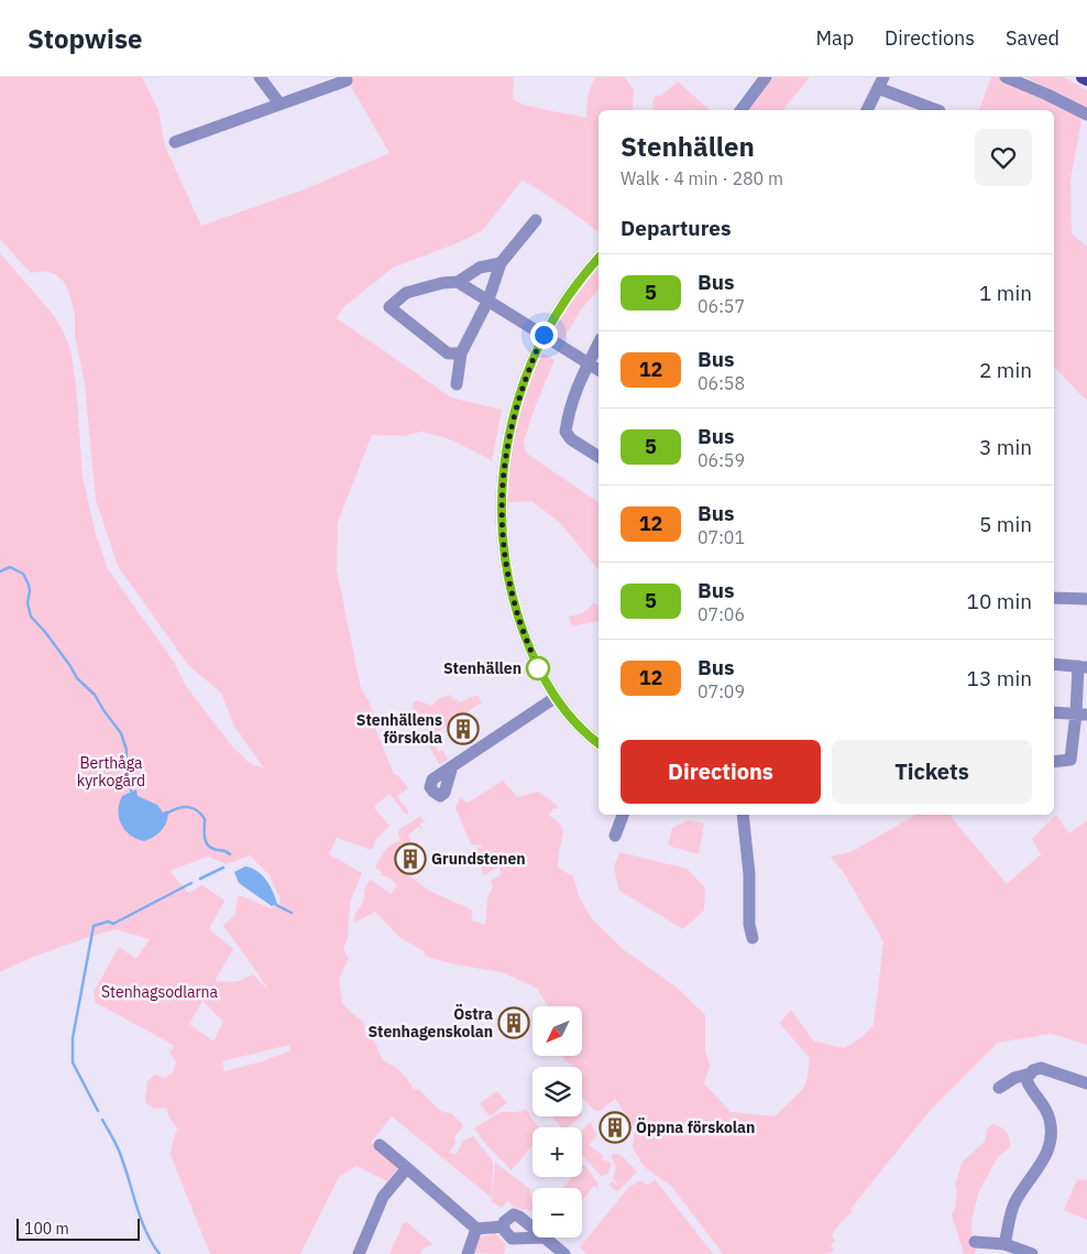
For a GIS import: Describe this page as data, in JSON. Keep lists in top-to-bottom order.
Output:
{
  "parks": ["Berthåga kyrkogård", "Stenhagsodlarna"],
  "places": {
    "other": ["Stenhällen"],
    "building": [
      "Stenhällens förskola",
      "Grundstenen",
      "Östra Stenhagenskolan",
      "Öppna förskolan"
    ]
  },
  "lines": ["bus line 5"],
  "scale_bar": "100 m",
  "north": "bottom left",
  "page": {
    "header": "Stopwise",
    "nav": ["Map", "Directions", "Saved"],
    "heading": [
      ["Stenhällen", "Walk · 4 min · 280 m"],
      "Departures"
    ],
    "list": [
      {
        "mark": "5",
        "name": "Bus",
        "note": "06:57",
        "value": "1 min"
      },
      {
        "mark": "12",
        "name": "Bus",
        "note": "06:58",
        "value": "2 min"
      },
      {
        "mark": "5",
        "name": "Bus",
        "note": "06:59",
        "value": "3 min"
      },
      {
        "mark": "12",
        "name": "Bus",
        "note": "07:01",
        "value": "5 min"
      },
      {
        "mark": "5",
        "name": "Bus",
        "note": "07:06",
        "value": "10 min"
      },
      {
        "mark": "12",
        "name": "Bus",
        "note": "07:09",
        "value": "13 min"
      }
    ],
    "buttons": ["Directions", "Tickets"],
    "map_buttons": ["+", "−"],
    "scale": "100 m"
  }
}
